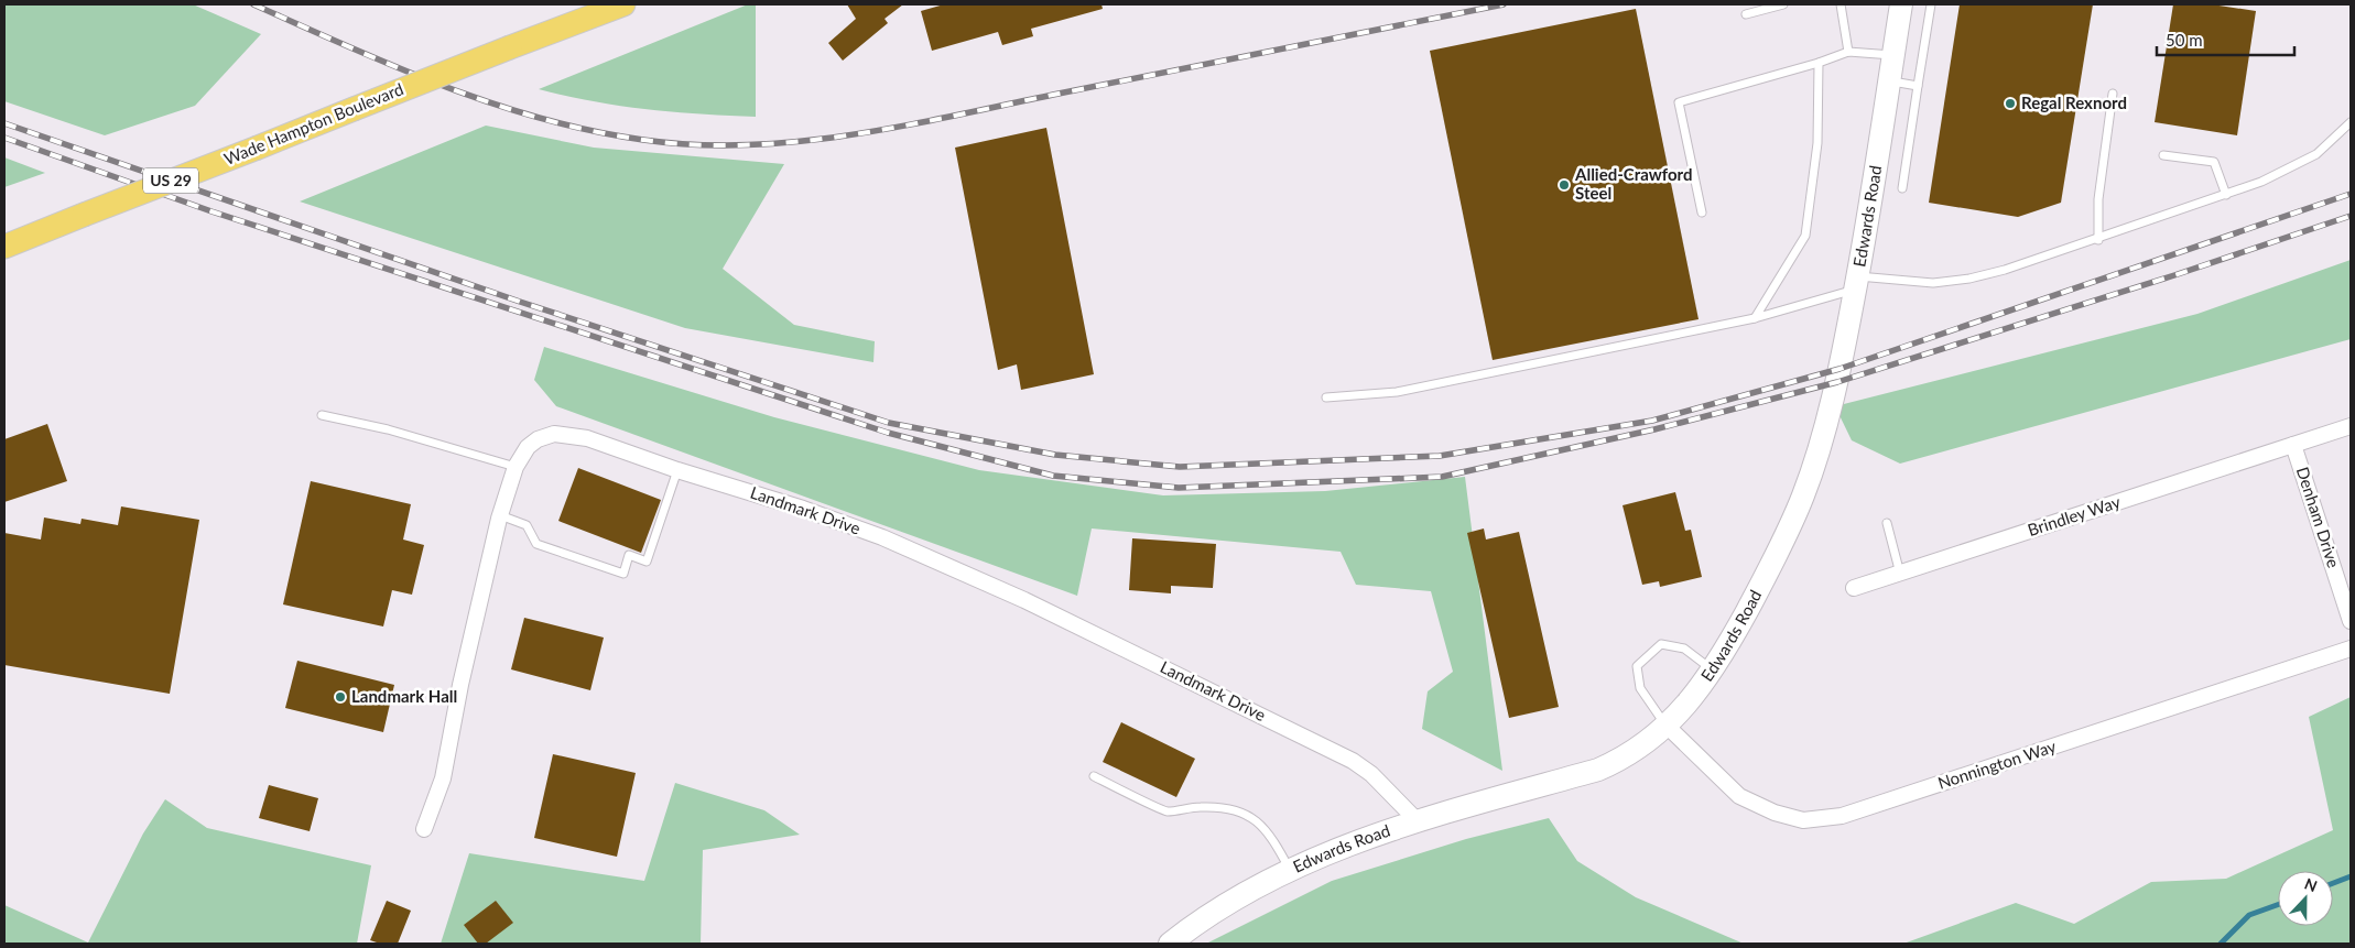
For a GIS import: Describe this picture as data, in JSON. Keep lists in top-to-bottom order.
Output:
{
  "streets": {
    "main road": ["Wade Hampton Boulevard", "US 29", "Edwards Road"],
    "street": [
      "Landmark Drive",
      "Brindley Way",
      "Denham Drive",
      "Nonnington Way"
    ]
  },
  "crossings": [
    ["Edwards Road", "Landmark Drive"],
    ["Edwards Road", "Nonnington Way"],
    ["Brindley Way", "Denham Drive"]
  ],
  "places": ["Regal Rexnord", "Allied-Crawford Steel", "Landmark Hall"],
  "scale_bar": "50 m",
  "north": "top"
}
